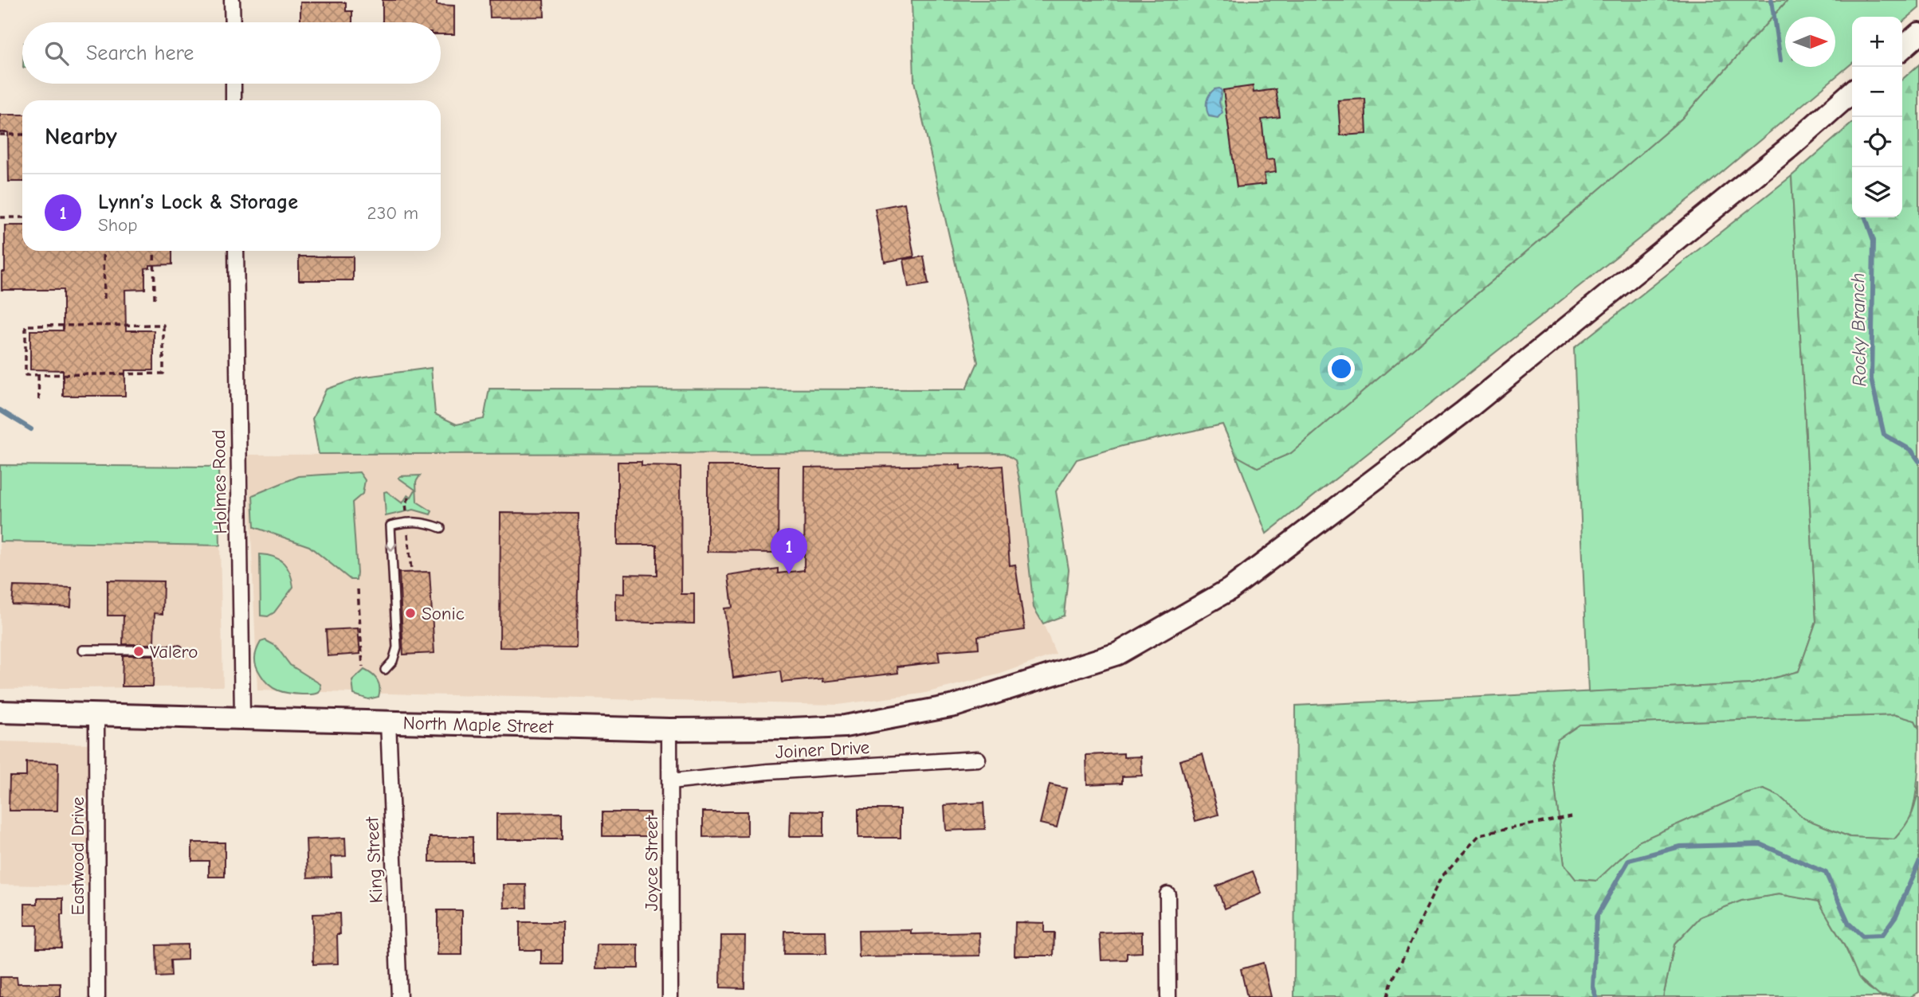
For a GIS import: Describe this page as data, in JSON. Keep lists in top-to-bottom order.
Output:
{
  "streets": {
    "main road": ["North Maple Street"],
    "street": [
      "Holmes Road",
      "Joiner Drive",
      "Eastwood Drive",
      "King Street",
      "Joyce Street"
    ]
  },
  "crossings": [
    ["Holmes Road", "North Maple Street"],
    ["North Maple Street", "Eastwood Drive"],
    ["North Maple Street", "King Street"],
    ["North Maple Street", "Joyce Street"],
    ["Joiner Drive", "Joyce Street"]
  ],
  "water": ["Rocky Branch"],
  "places": ["Sonic", "Valero"],
  "north": "right",
  "page": {
    "map_buttons": ["+", "−"],
    "search": "Search here",
    "heading": "Nearby",
    "list": [
      {
        "mark": "1",
        "name": "Lynn’s Lock & Storage",
        "note": "Shop",
        "value": "230 m"
      }
    ],
    "pins": "1"
  }
}
